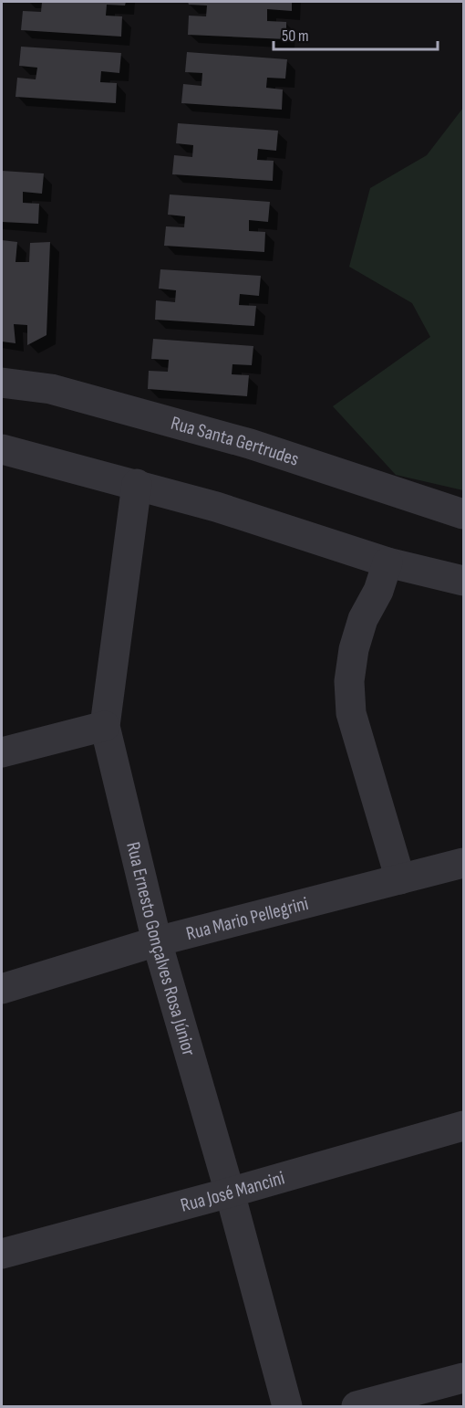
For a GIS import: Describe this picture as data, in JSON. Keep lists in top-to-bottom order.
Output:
{
  "streets": {
    "street": [
      "Rua Santa Gertrudes",
      "Rua Mario Pellegrini",
      "Rua Ernesto Gonçalves Rosa Júnior",
      "Rua José Mancini"
    ]
  },
  "crossings": [
    ["Rua Mario Pellegrini", "Rua Ernesto Gonçalves Rosa Júnior"],
    ["Rua Ernesto Gonçalves Rosa Júnior", "Rua José Mancini"]
  ],
  "scale_bar": "50 m"
}
